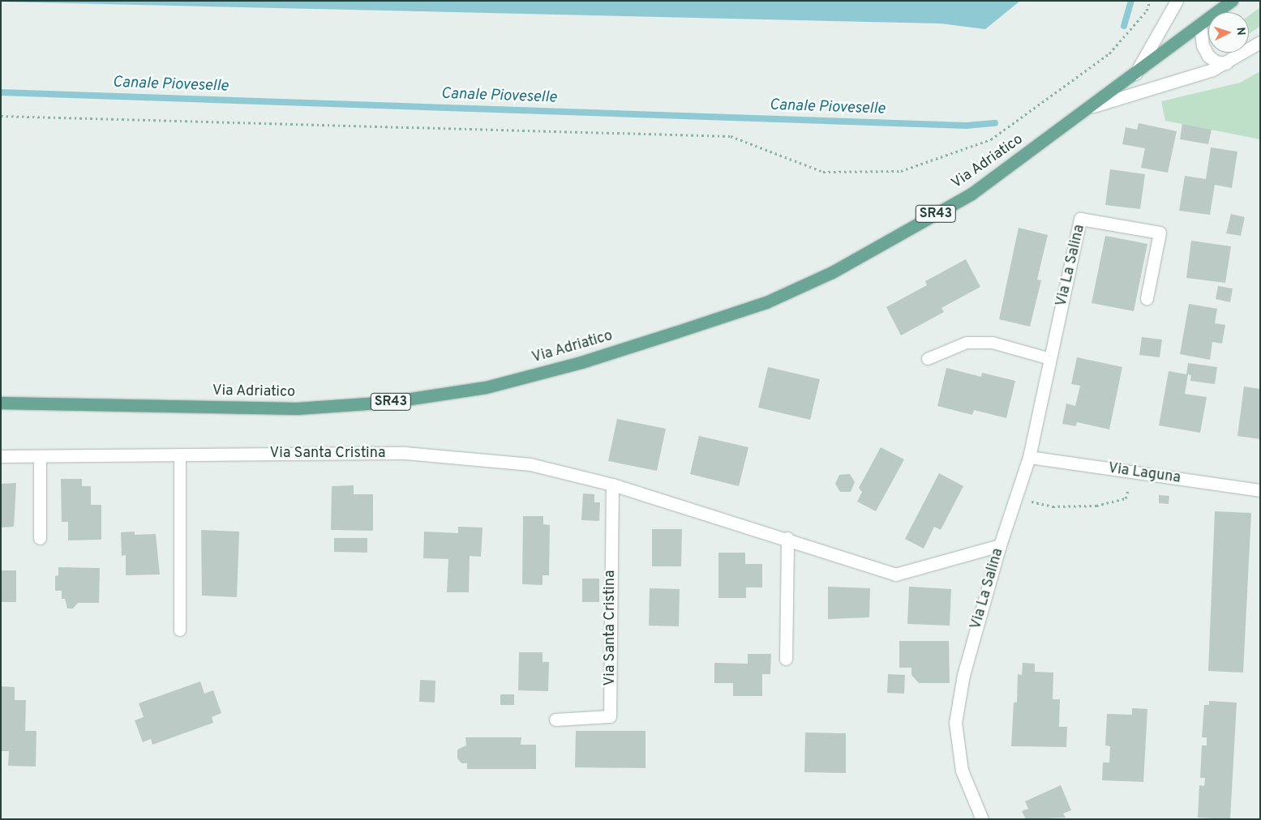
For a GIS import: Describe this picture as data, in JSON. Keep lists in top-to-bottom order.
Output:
{
  "streets": {
    "main road": ["Via Adriatico", "SR43"],
    "street": ["Via La Salina", "Via Santa Cristina", "Via Laguna"]
  },
  "crossings": [
    ["Via La Salina", "Via Santa Cristina"],
    ["Via La Salina", "Via Laguna"]
  ],
  "water": ["Canale Pioveselle"],
  "north": "right"
}
